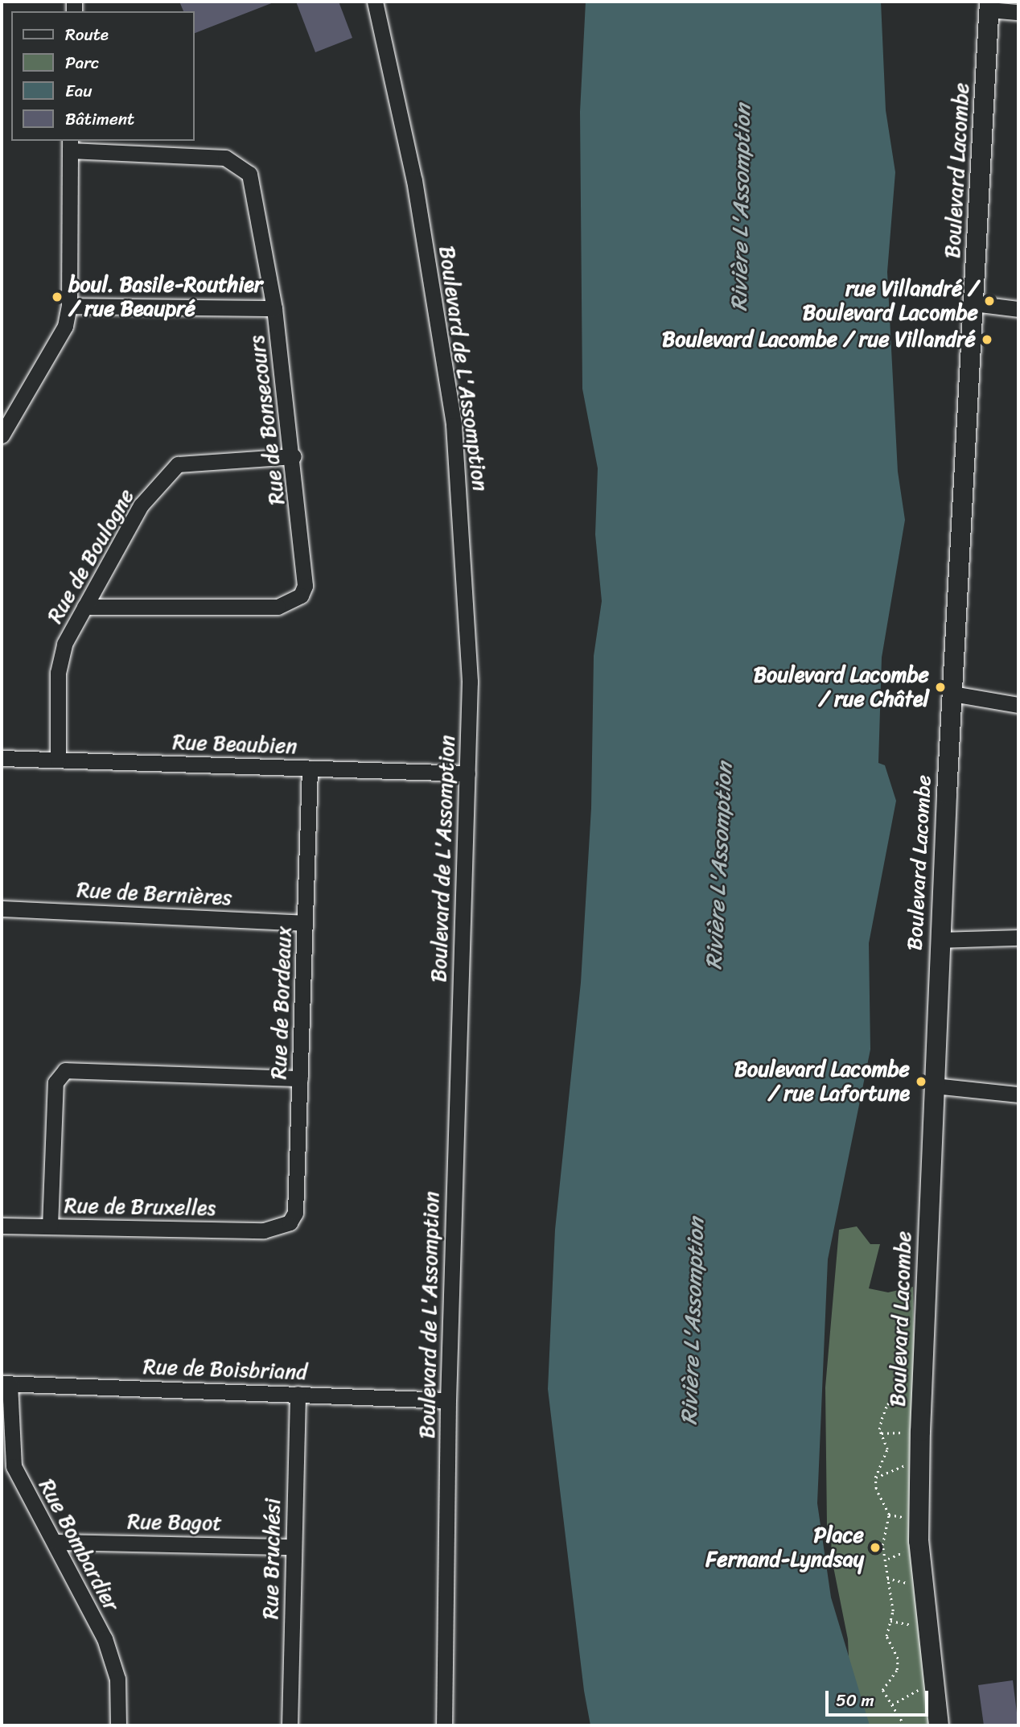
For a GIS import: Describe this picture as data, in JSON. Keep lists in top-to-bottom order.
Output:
{
  "streets": {
    "main road": ["Boulevard Lacombe"],
    "street": [
      "Boulevard de L'Assomption",
      "Rue de Bonsecours",
      "Rue de Boulogne",
      "Rue Beaubien",
      "Rue de Bernières",
      "Rue de Bordeaux",
      "Rue de Bruxelles",
      "Rue de Boisbriand",
      "Rue Bagot",
      "Rue Bombardier",
      "Rue Bruchési"
    ]
  },
  "crossings": [
    ["Boulevard de L'Assomption", "Rue Beaubien"],
    ["Boulevard de L'Assomption", "Rue de Boisbriand"],
    ["Rue de Bonsecours", "Rue de Boulogne"],
    ["Rue de Boulogne", "Rue Beaubien"],
    ["Rue Beaubien", "Rue de Bordeaux"],
    ["Rue de Bernières", "Rue de Bordeaux"],
    ["Rue de Bordeaux", "Rue de Bruxelles"],
    ["Rue de Boisbriand", "Rue Bombardier"],
    ["Rue de Boisbriand", "Rue Bruchési"],
    ["Rue Bagot", "Rue Bombardier"],
    ["Rue Bagot", "Rue Bruchési"]
  ],
  "water": ["Rivière L'Assomption"],
  "places": [
    "boul. Basile-Routhier / rue Beaupré",
    "rue Villandré / Boulevard Lacombe",
    "Boulevard Lacombe / rue Villandré",
    "Boulevard Lacombe / rue Châtel",
    "Boulevard Lacombe / rue Lafortune",
    "Place Fernand-Lyndsay"
  ],
  "legend": [
    "Route",
    "Parc",
    "Eau",
    "Bâtiment"
  ],
  "scale_bar": "50 m"
}
